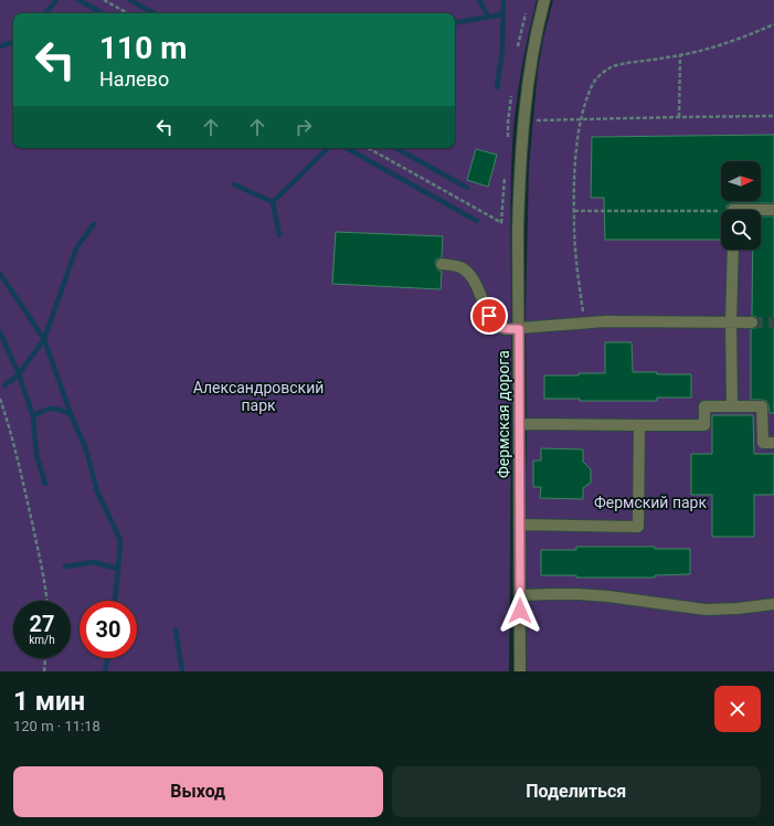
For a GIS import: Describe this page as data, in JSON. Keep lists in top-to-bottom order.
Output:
{
  "streets": {
    "street": ["Фермская дорога"]
  },
  "parks": ["Александровский парк", "Фермский парк"],
  "north": "right",
  "page": {
    "turn": ["110 m", "Налево"],
    "speed": "27 km/h",
    "limit": "30",
    "heading": ["1 мин", "120 m · 11:18"],
    "buttons": ["Выход", "Поделиться"]
  }
}
